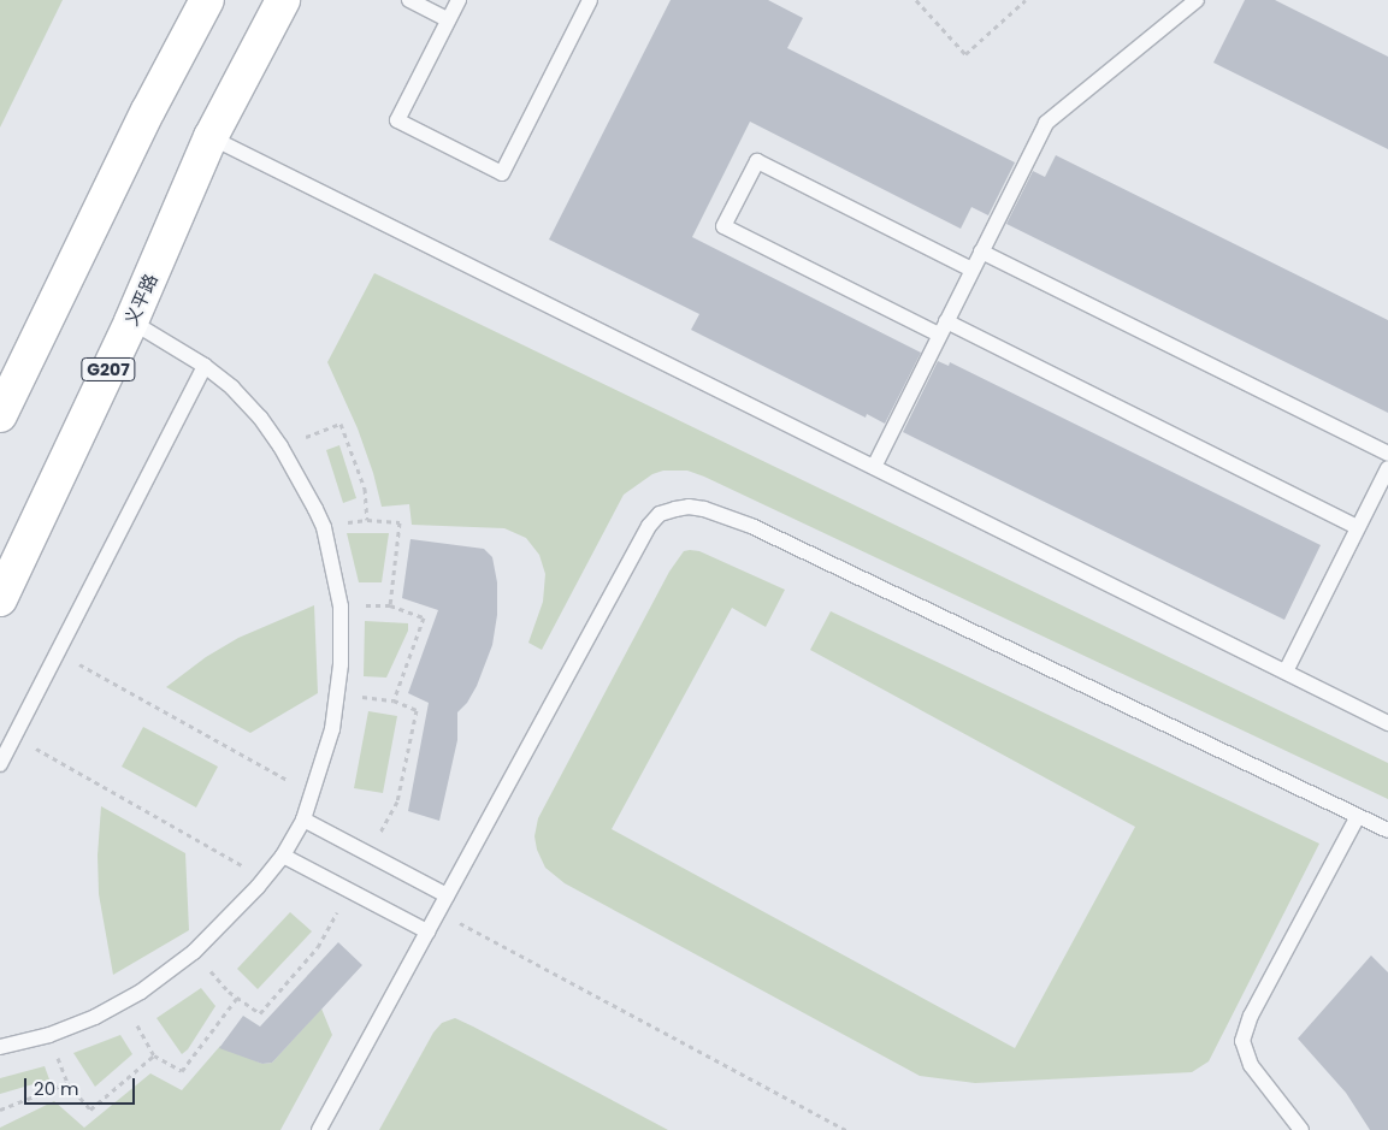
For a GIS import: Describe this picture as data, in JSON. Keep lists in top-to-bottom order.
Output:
{
  "streets": {
    "highway": ["义平路", "G207"]
  },
  "scale_bar": "20 m"
}
